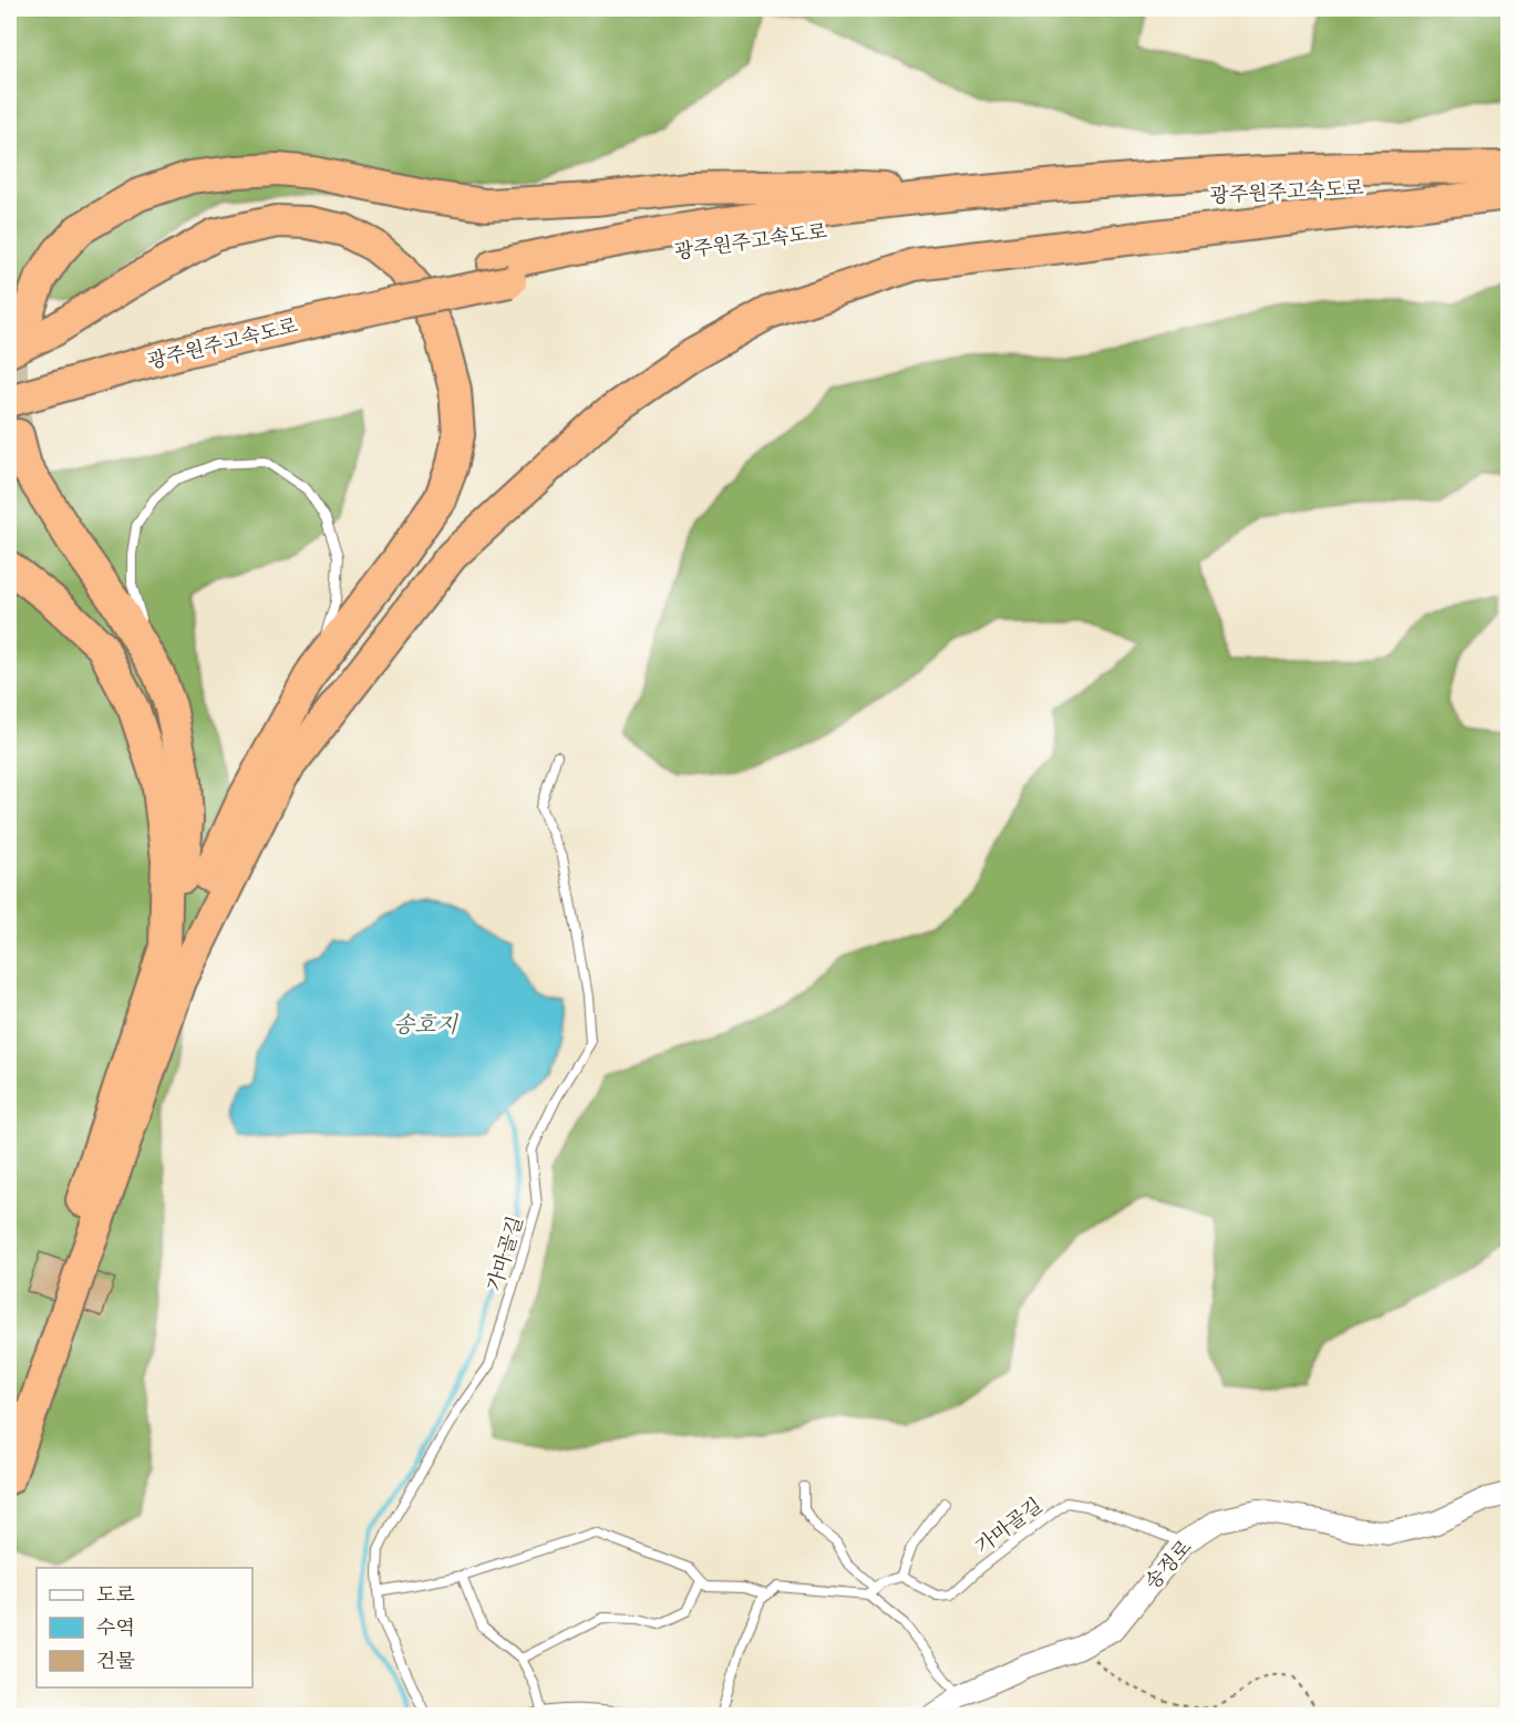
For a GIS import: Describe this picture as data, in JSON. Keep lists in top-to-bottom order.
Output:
{
  "streets": {
    "highway": ["광주원주고속도로"],
    "street": ["송정로"],
    "lane": ["가마골길"]
  },
  "crossings": [
    ["가마골길", "송정로"]
  ],
  "water": ["송호지"],
  "legend": ["도로", "수역", "건물"]
}
